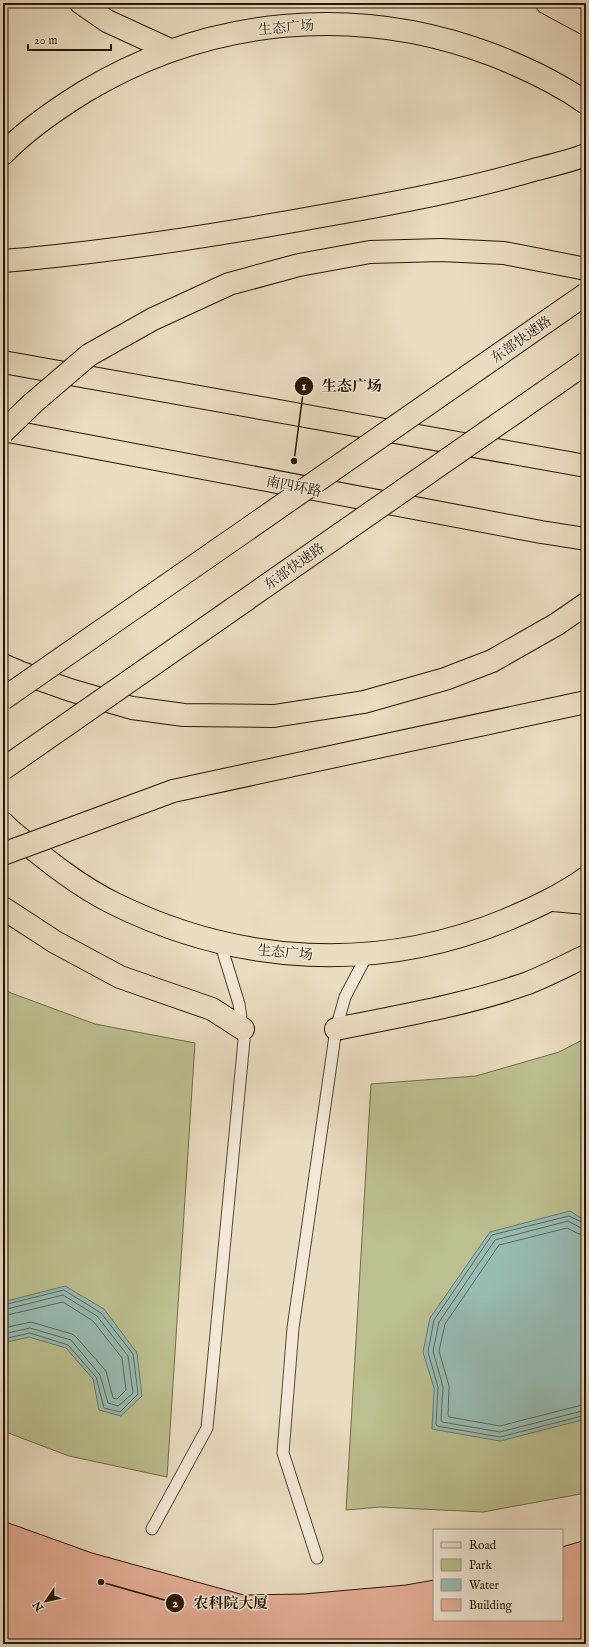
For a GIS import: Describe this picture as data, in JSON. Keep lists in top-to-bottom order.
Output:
{
  "streets": {
    "main road": ["生态广场", "东部快速路", "南四环路"]
  },
  "places": ["生态广场", "农科院大厦"],
  "legend": [
    "Road",
    "Park",
    "Water",
    "Building"
  ],
  "scale_bar": "20 m",
  "north": "bottom left"
}
